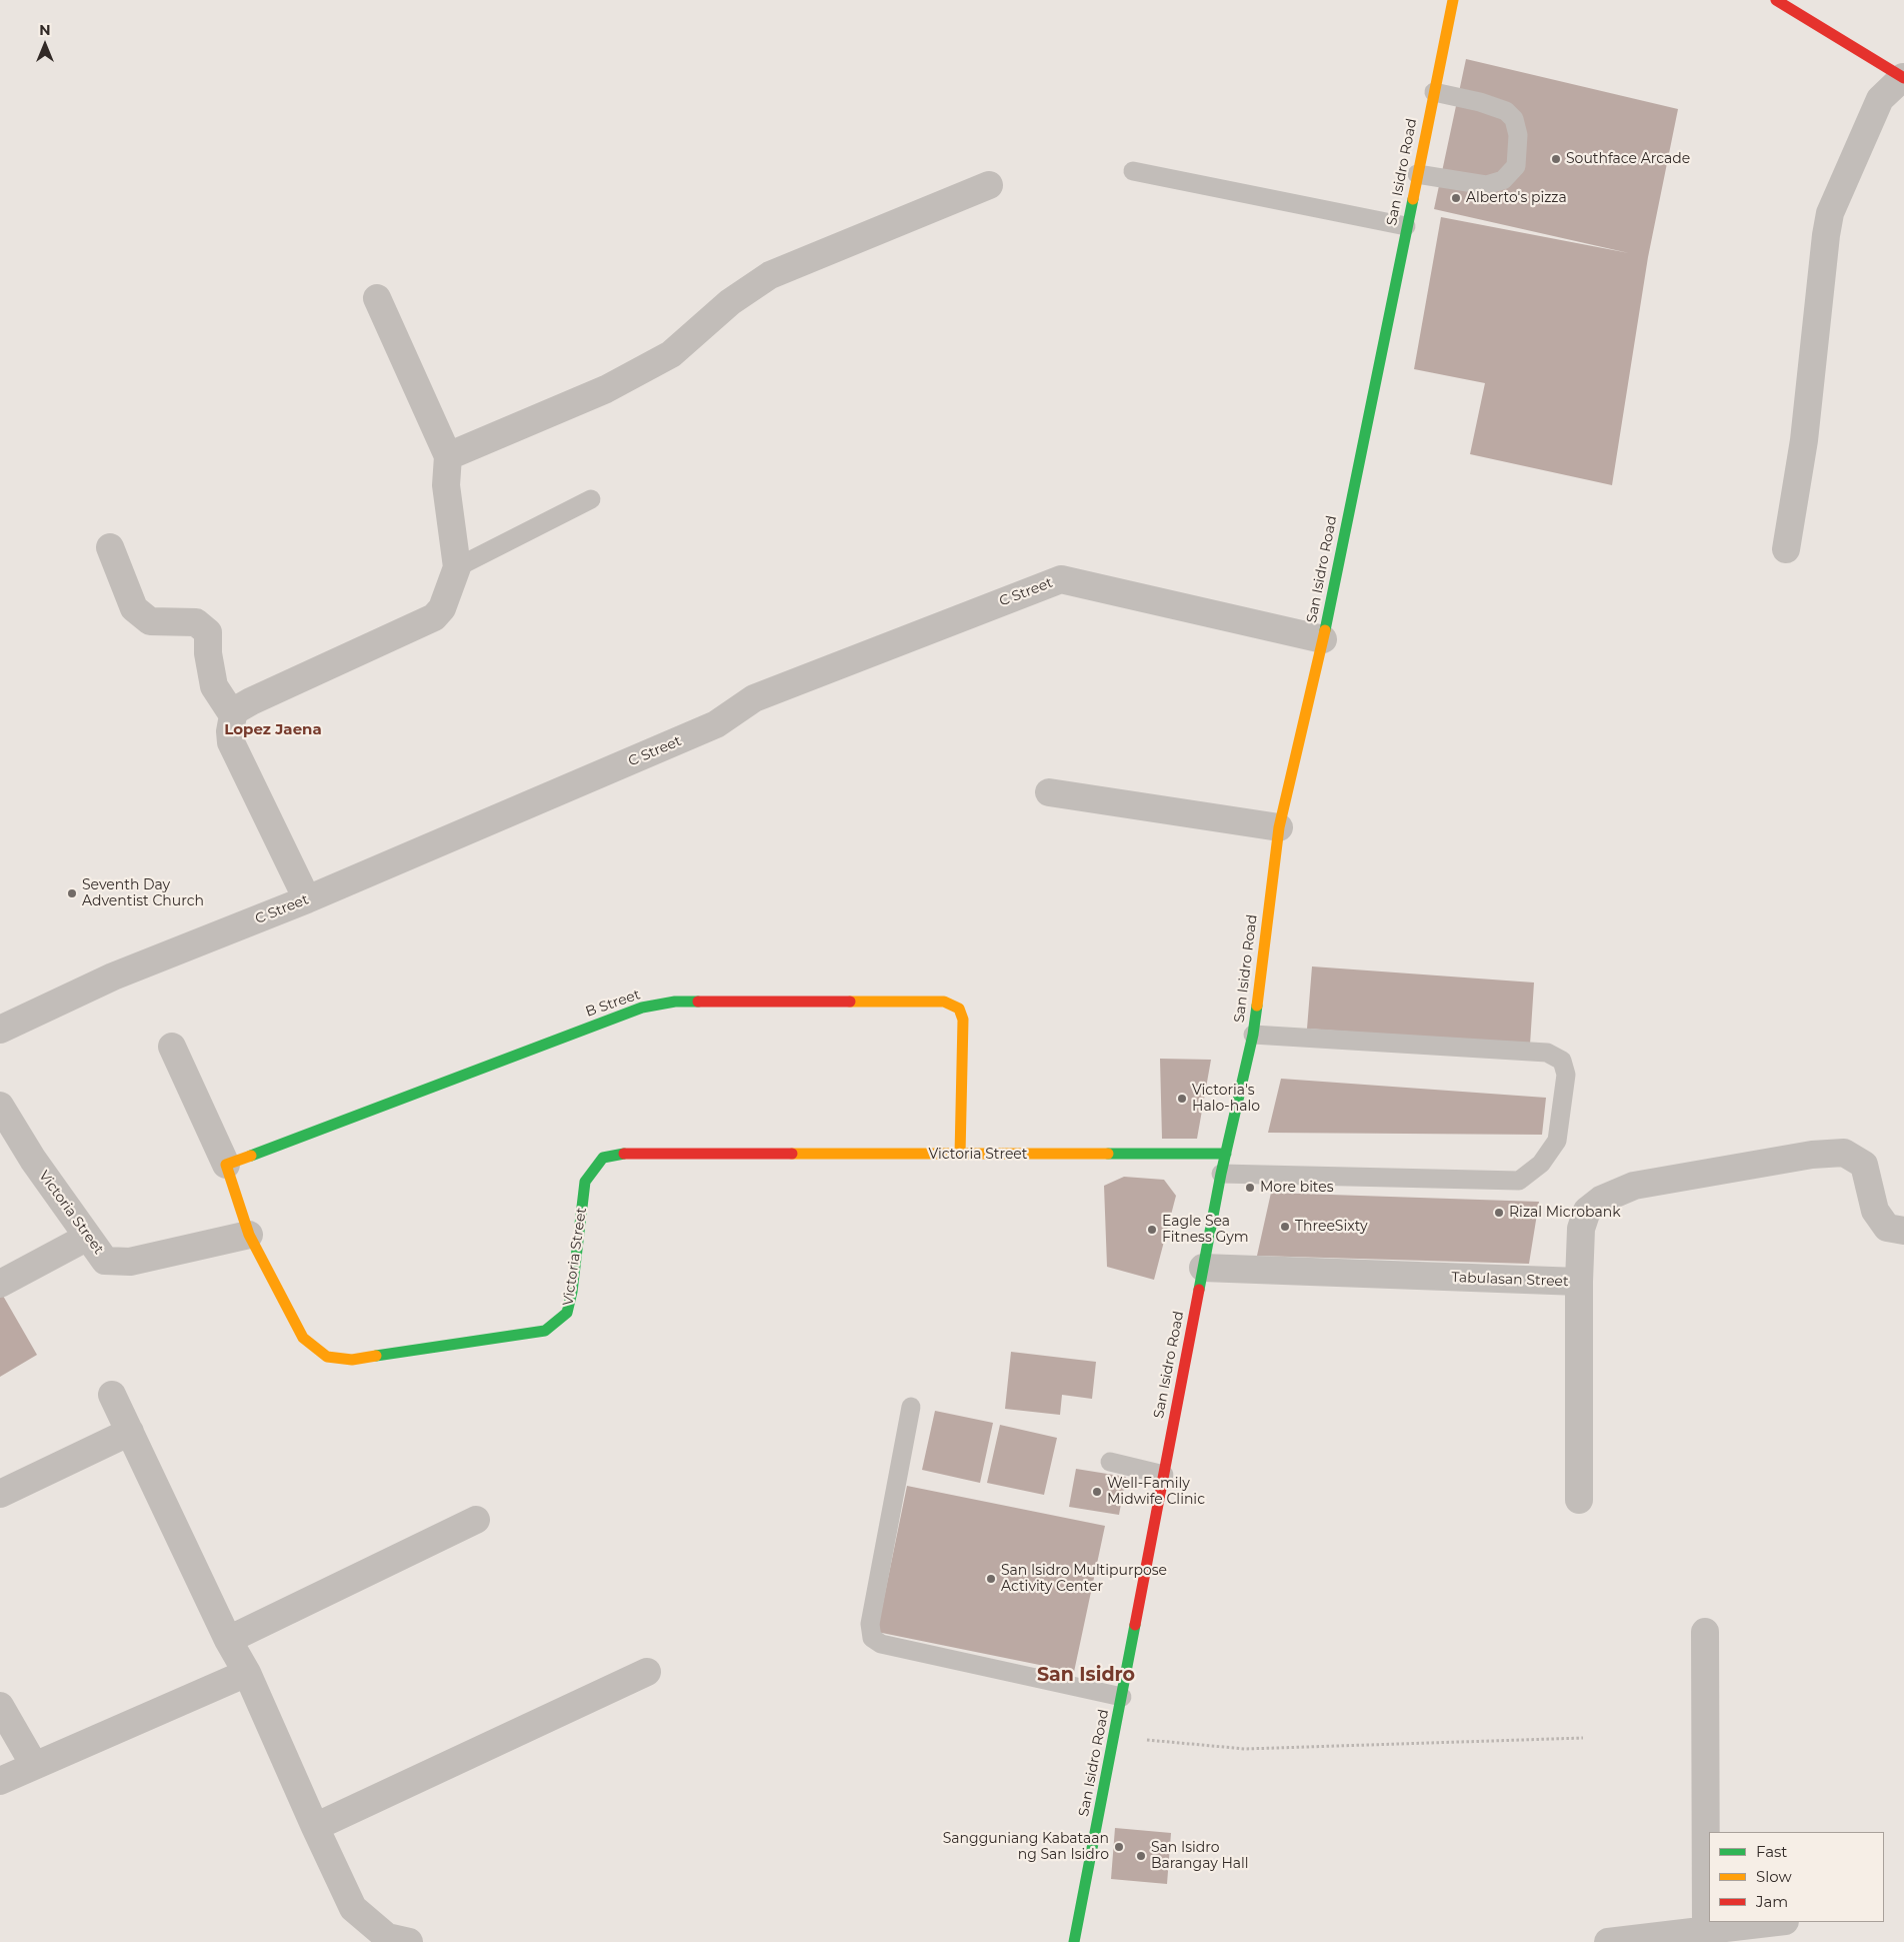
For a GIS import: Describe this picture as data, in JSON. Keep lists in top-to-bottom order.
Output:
{
  "streets": {
    "street": [
      "San Isidro Road",
      "C Street",
      "B Street",
      "Victoria Street",
      "Tabulasan Street"
    ]
  },
  "crossings": [
    ["San Isidro Road", "C Street"],
    ["San Isidro Road", "Victoria Street"],
    ["San Isidro Road", "Tabulasan Street"],
    ["B Street", "Victoria Street"]
  ],
  "districts": ["Lopez Jaena", "San Isidro"],
  "places": [
    "Southface Arcade",
    "Alberto's pizza",
    "Seventh Day Adventist Church",
    "Victoria's Halo-halo",
    "More bites",
    "Rizal Microbank",
    "ThreeSixty",
    "Eagle Sea Fitness Gym",
    "Well-Family Midwife Clinic",
    "San Isidro Multipurpose Activity Center",
    "Sangguniang Kabataan ng San Isidro",
    "San Isidro Barangay Hall"
  ],
  "legend": ["Fast", "Slow", "Jam"],
  "north": "top"
}
